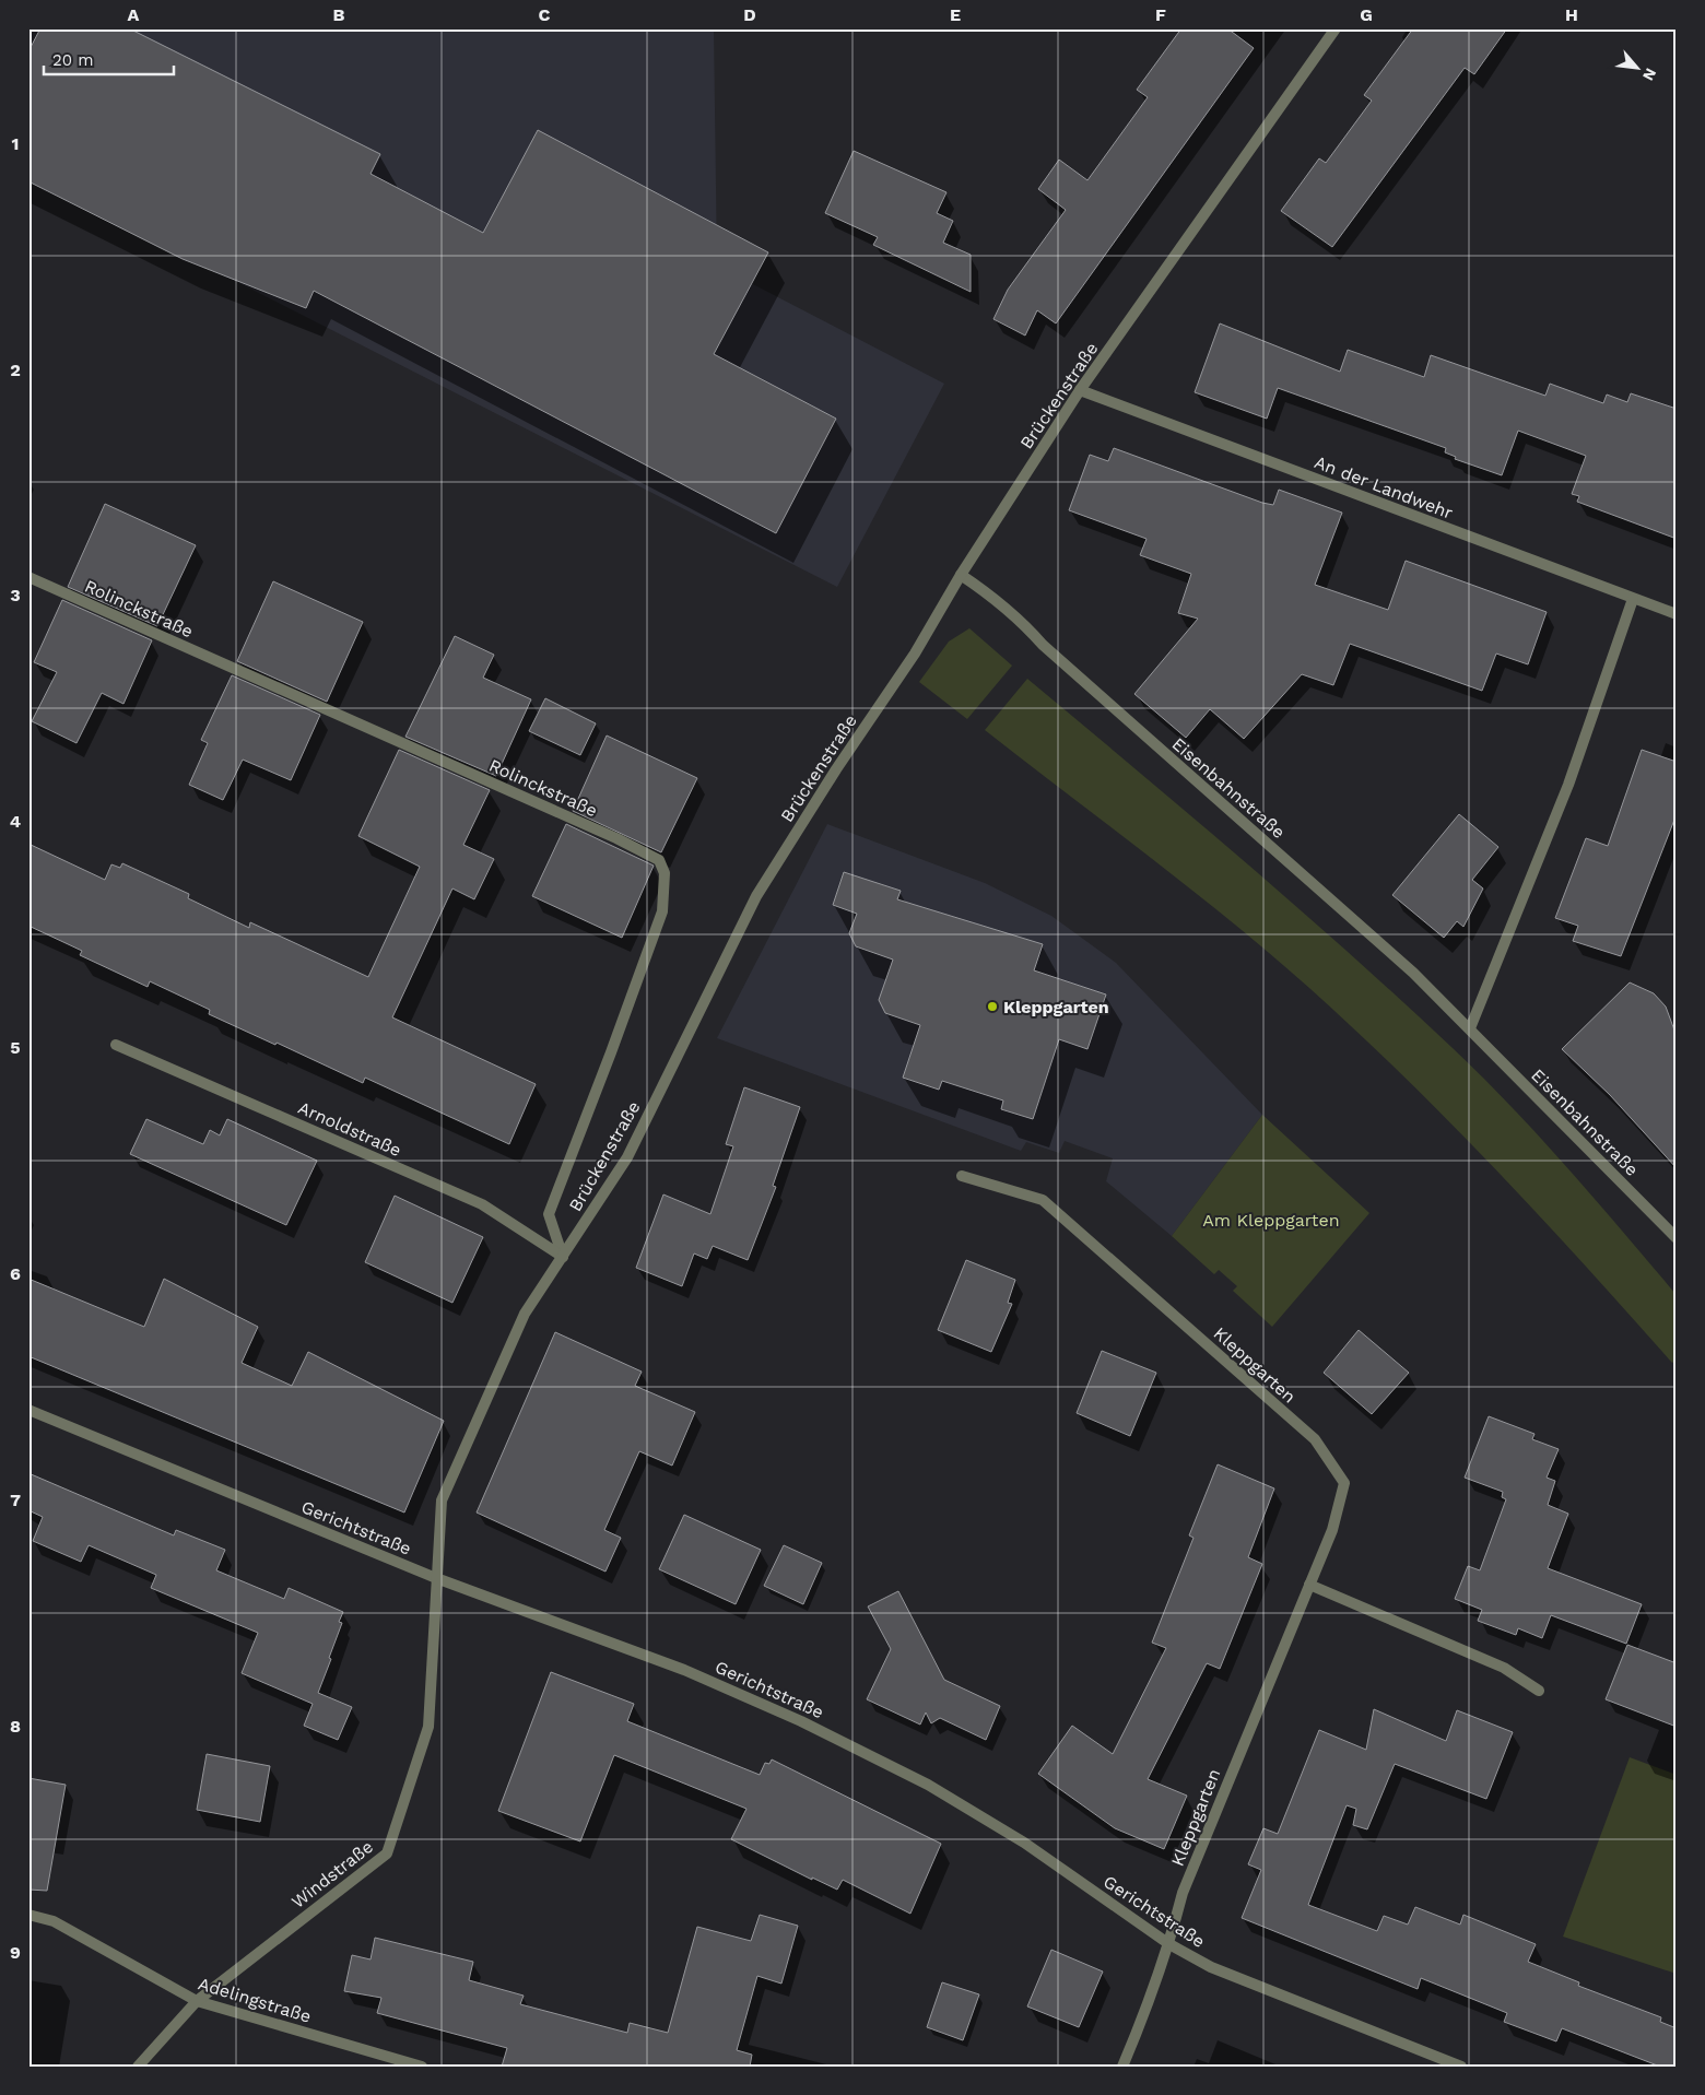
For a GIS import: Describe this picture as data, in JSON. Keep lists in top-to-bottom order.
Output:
{
  "streets": {
    "street": [
      "Brückenstraße",
      "An der Landwehr",
      "Rolinckstraße",
      "Eisenbahnstraße",
      "Arnoldstraße",
      "Kleppgarten",
      "Gerichtstraße",
      "Windstraße",
      "Adelingstraße"
    ]
  },
  "crossings": [
    ["Brückenstraße", "An der Landwehr"],
    ["Brückenstraße", "Rolinckstraße"],
    ["Brückenstraße", "Eisenbahnstraße"],
    ["Brückenstraße", "Arnoldstraße"],
    ["Brückenstraße", "Gerichtstraße"],
    ["Brückenstraße", "Windstraße"],
    ["Rolinckstraße", "Arnoldstraße"],
    ["Kleppgarten", "Gerichtstraße"],
    ["Gerichtstraße", "Windstraße"],
    ["Windstraße", "Adelingstraße"]
  ],
  "parks": ["Am Kleppgarten"],
  "places": ["Kleppgarten"],
  "scale_bar": "20 m",
  "north": "bottom right",
  "grid": {
    "columns": [
      "A",
      "B",
      "C",
      "D",
      "E",
      "F",
      "G",
      "H"
    ],
    "rows": [
      "1",
      "2",
      "3",
      "4",
      "5",
      "6",
      "7",
      "8",
      "9"
    ]
  }
}
